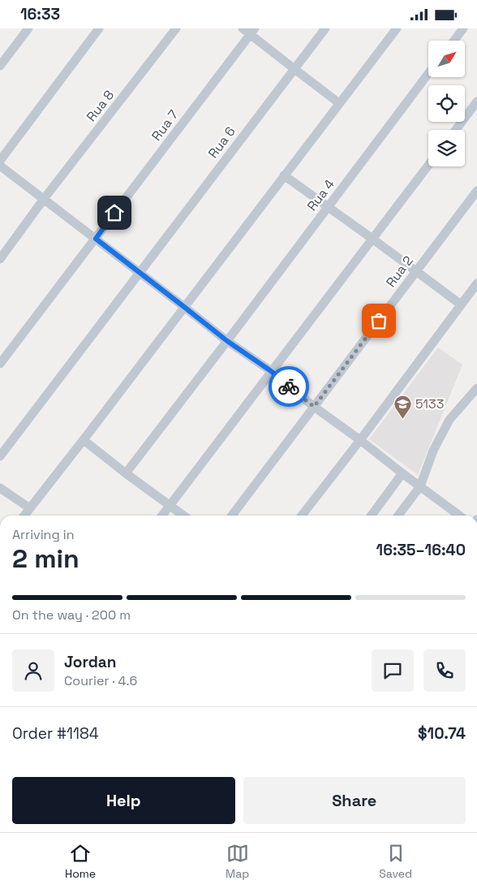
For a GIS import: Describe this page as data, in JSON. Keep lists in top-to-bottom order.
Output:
{
  "streets": {
    "street": [
      "Rua 8",
      "Rua 7",
      "Rua 6",
      "Rua 4",
      "Rua 2"
    ]
  },
  "places": {
    "school or university": ["5133"]
  },
  "north": "top right",
  "page": {
    "status": "16:33",
    "heading": ["2 min", "Arriving in", "16:35–16:40"],
    "panel": [
      "Jordan",
      "Courier · 4.6",
      "Order #1184",
      "$10.74"
    ],
    "bar": "On the way · 200 m",
    "buttons": ["Help", "Share"],
    "tabs": ["Home", "Map", "Saved"]
  }
}
